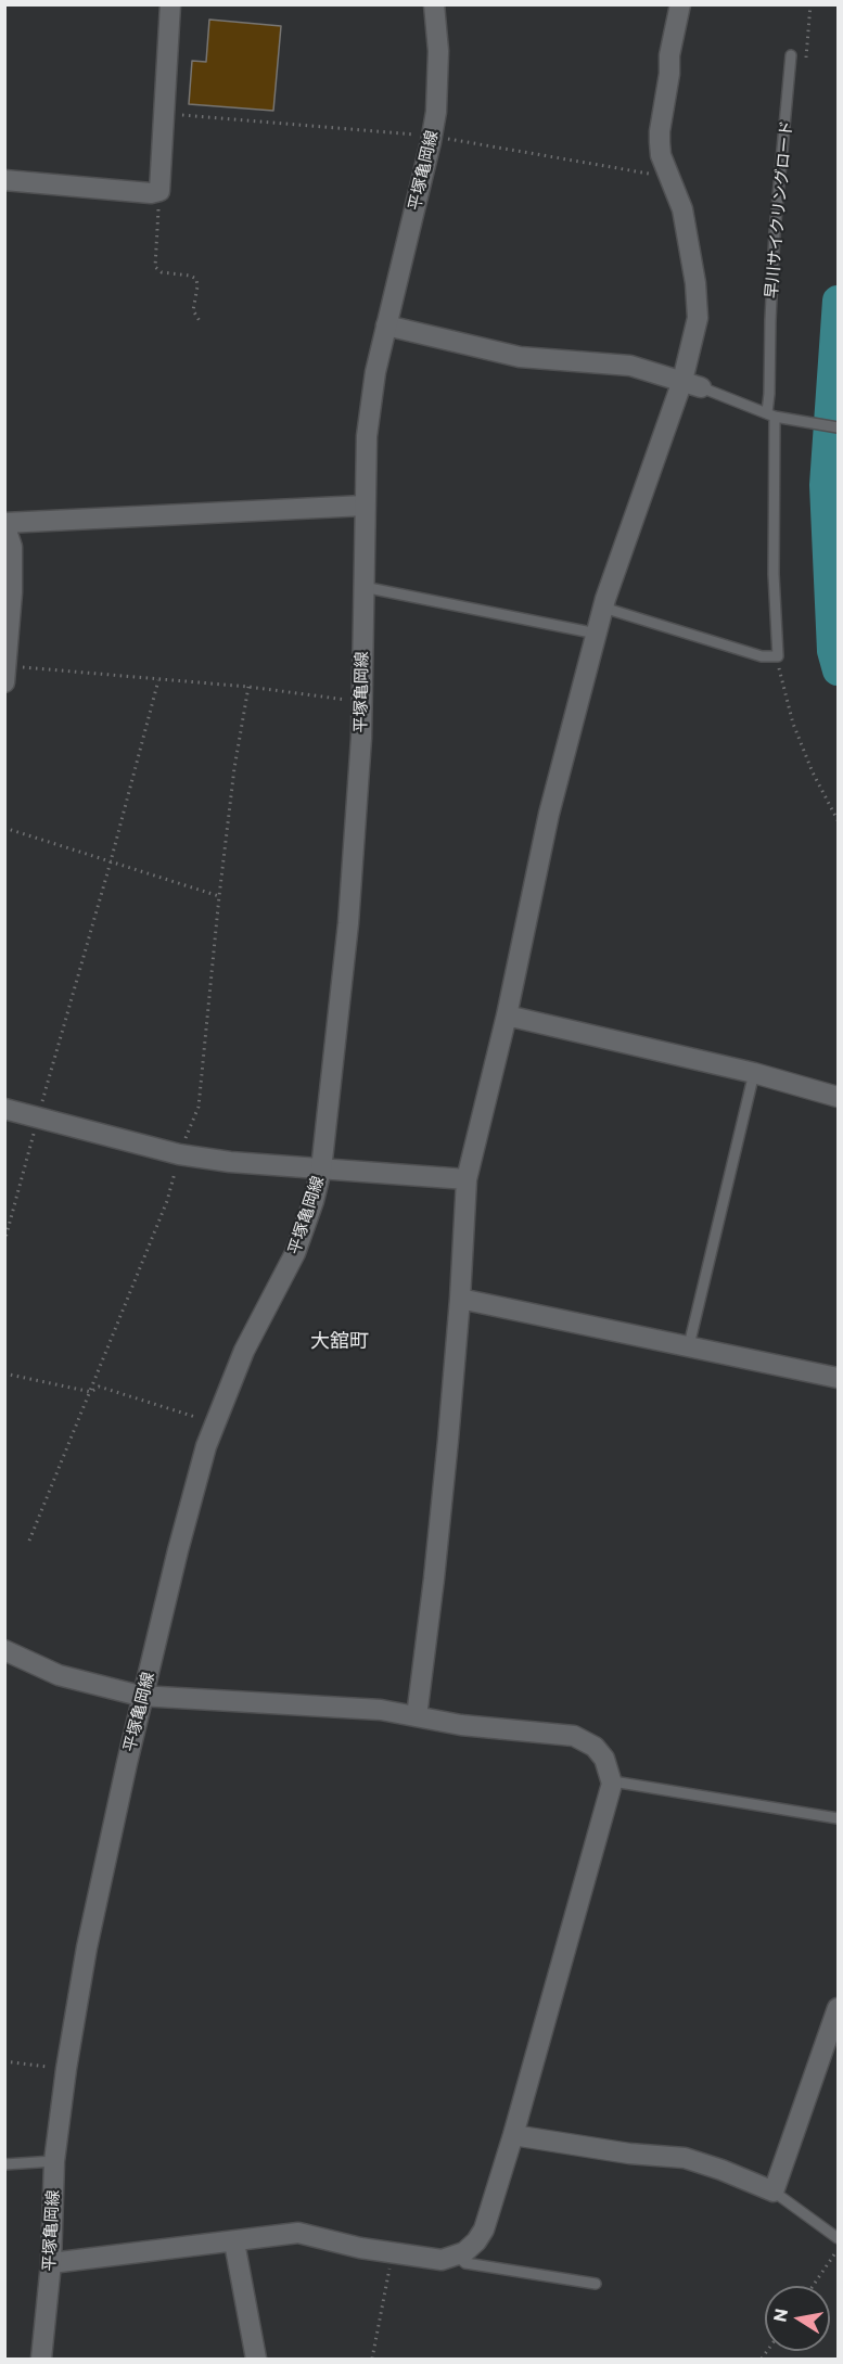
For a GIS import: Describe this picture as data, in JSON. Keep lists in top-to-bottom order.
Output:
{
  "streets": {
    "street": ["平塚亀岡線"]
  },
  "districts": ["大舘町"],
  "north": "left"
}
